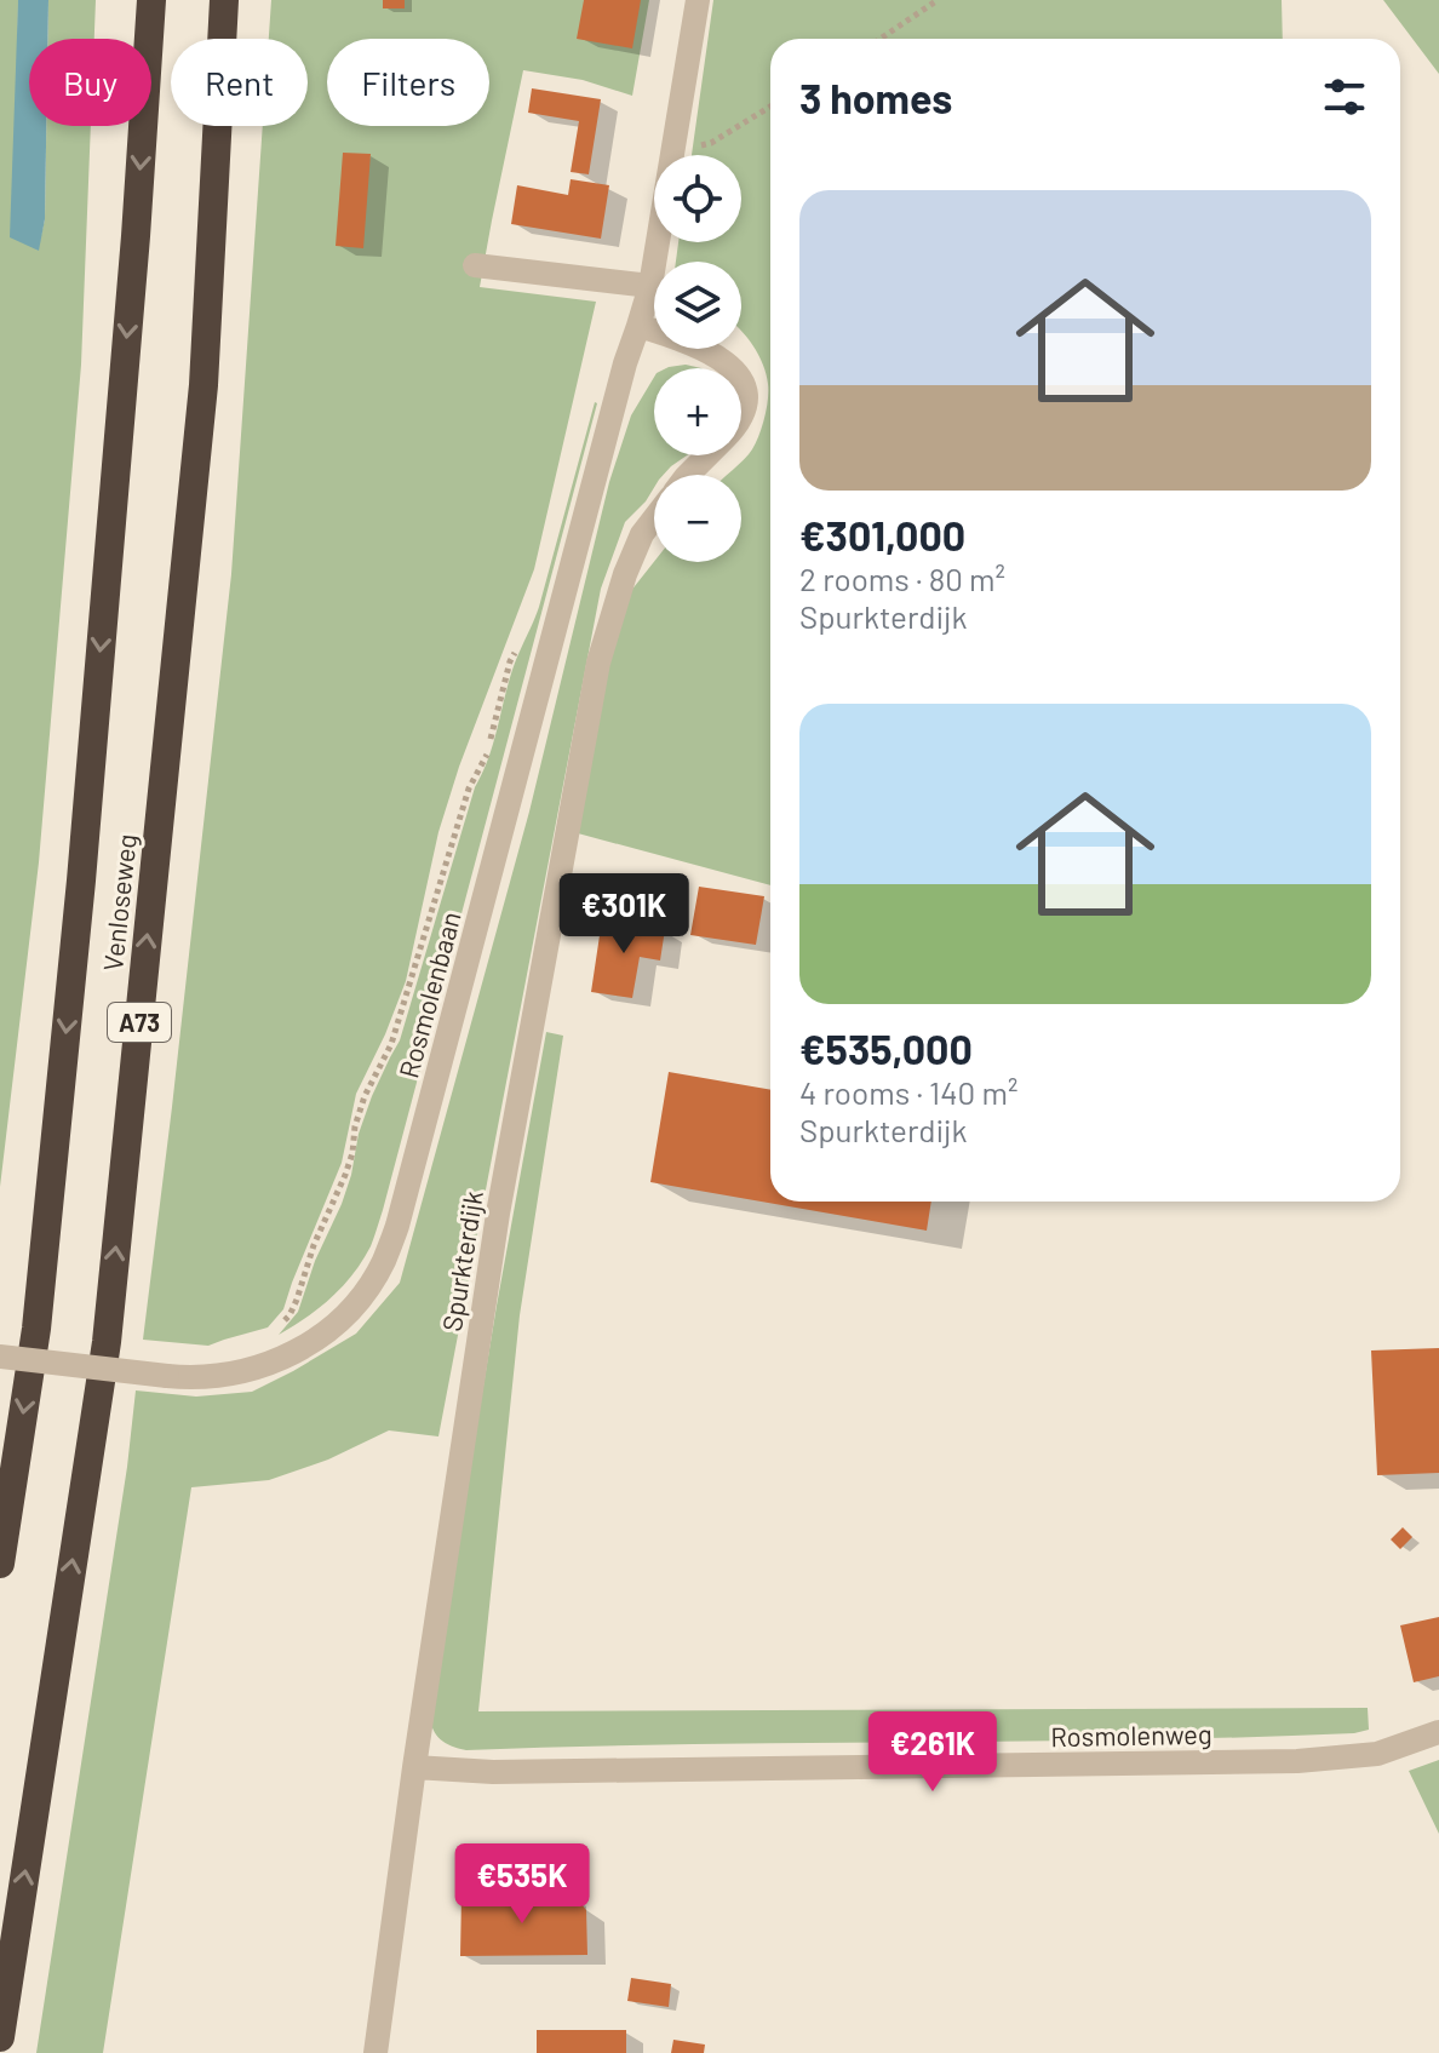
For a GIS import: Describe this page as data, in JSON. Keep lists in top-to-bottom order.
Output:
{
  "streets": {
    "highway": ["Venloseweg", "A73"],
    "street": ["Rosmolenbaan", "Spurkterdijk", "Rosmolenweg"]
  },
  "crossings": [
    ["Rosmolenbaan", "Spurkterdijk"],
    ["Spurkterdijk", "Rosmolenweg"]
  ],
  "page": {
    "chip": ["Buy", "Rent", "Filters"],
    "heading": "3 homes",
    "map_buttons": ["+", "−"],
    "list": [
      {
        "name": "€301,000",
        "note": "2 rooms · 80 m² · Spurkterdijk"
      },
      {
        "name": "€535,000",
        "note": "4 rooms · 140 m² · Spurkterdijk"
      }
    ],
    "price": ["€301K", "€261K", "€535K"]
  }
}
